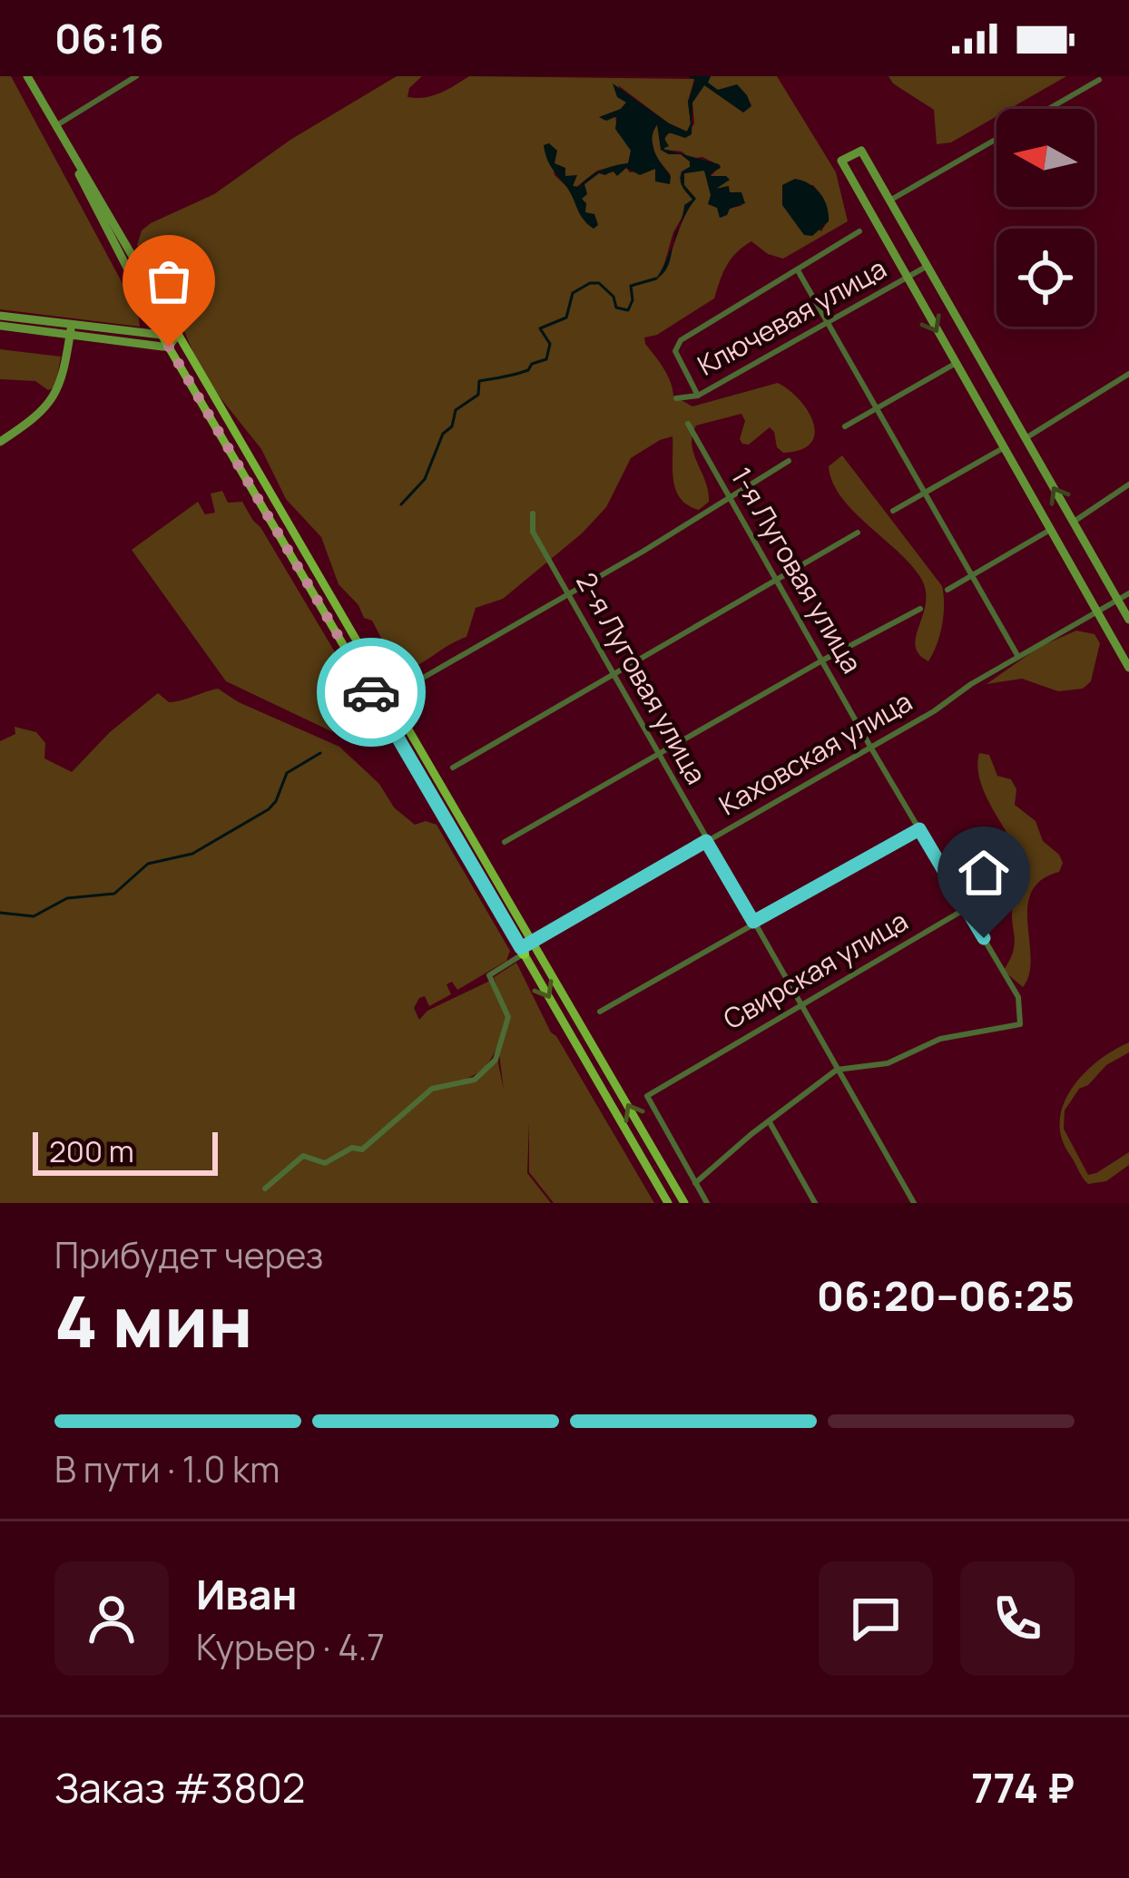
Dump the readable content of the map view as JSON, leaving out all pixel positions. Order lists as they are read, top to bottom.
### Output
{
  "streets": {
    "street": [
      "Ключевая улица",
      "1-я Луговая улица",
      "2-я Луговая улица",
      "Каховская улица",
      "Свирская улица"
    ]
  },
  "crossings": [
    ["1-я Луговая улица", "2-я Луговая улица"],
    ["1-я Луговая улица", "Каховская улица"],
    ["1-я Луговая улица", "Свирская улица"],
    ["2-я Луговая улица", "Каховская улица"],
    ["2-я Луговая улица", "Свирская улица"]
  ],
  "scale_bar": "200 m",
  "north": "left",
  "page": {
    "status": "06:16",
    "scale": "200 m",
    "heading": ["4 мин", "Прибудет через", "06:20–06:25"],
    "panel": [
      "Иван",
      "Курьер · 4.7",
      "Заказ #3802",
      "774 ₽"
    ],
    "bar": "В пути · 1.0 km"
  }
}
